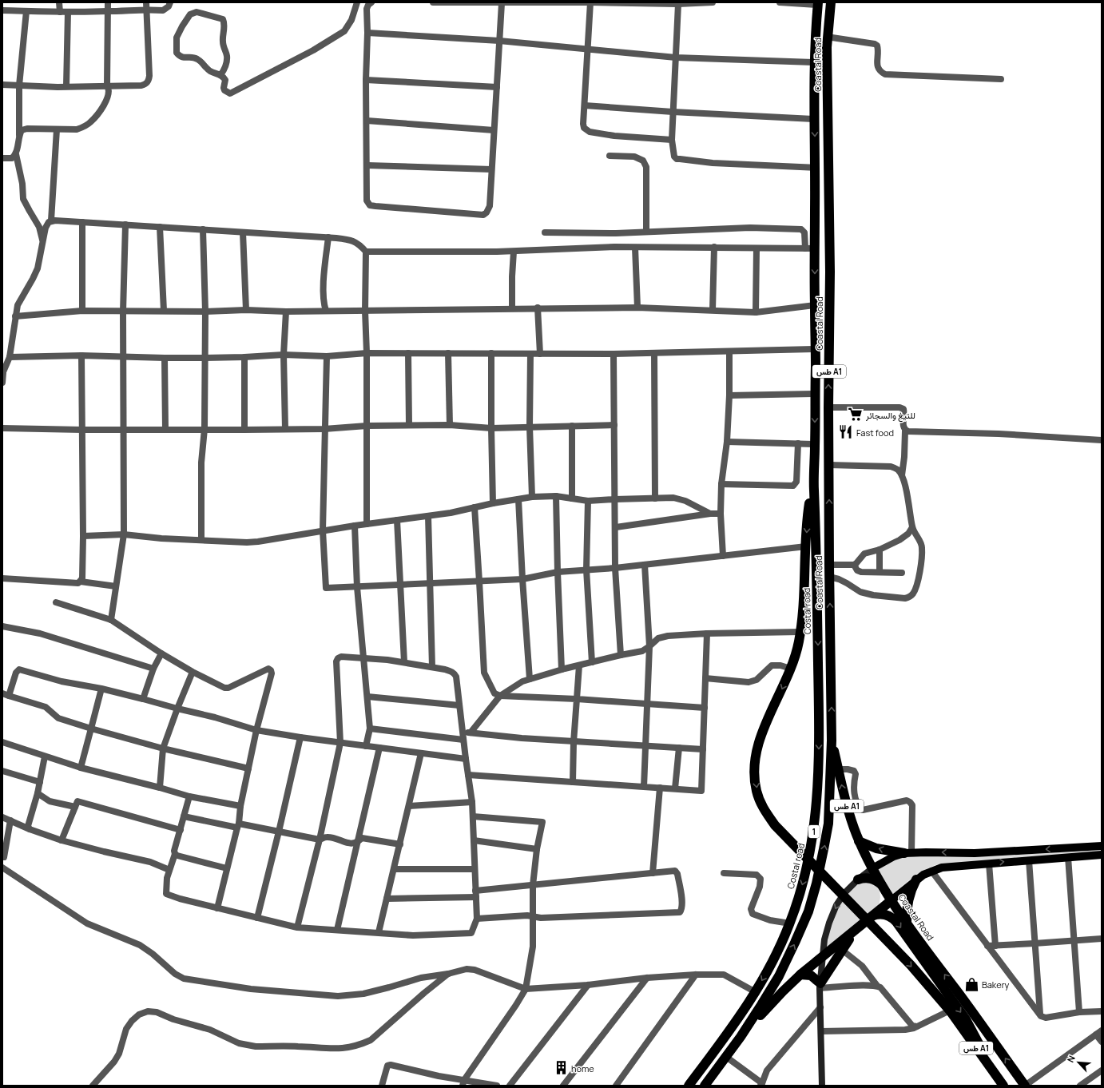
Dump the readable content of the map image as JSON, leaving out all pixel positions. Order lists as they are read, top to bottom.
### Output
{
  "streets": {
    "highway": [
      "Coastal Road",
      "طس A1",
      "Costal road",
      "1"
    ]
  },
  "crossings": [
    ["Coastal Road", "Costal road"]
  ],
  "places": {
    "supermarket": ["للتيغ والسجائر"],
    "restaurant": ["Fast food"],
    "shop": ["Bakery"],
    "building": ["home"]
  },
  "north": "top left"
}
